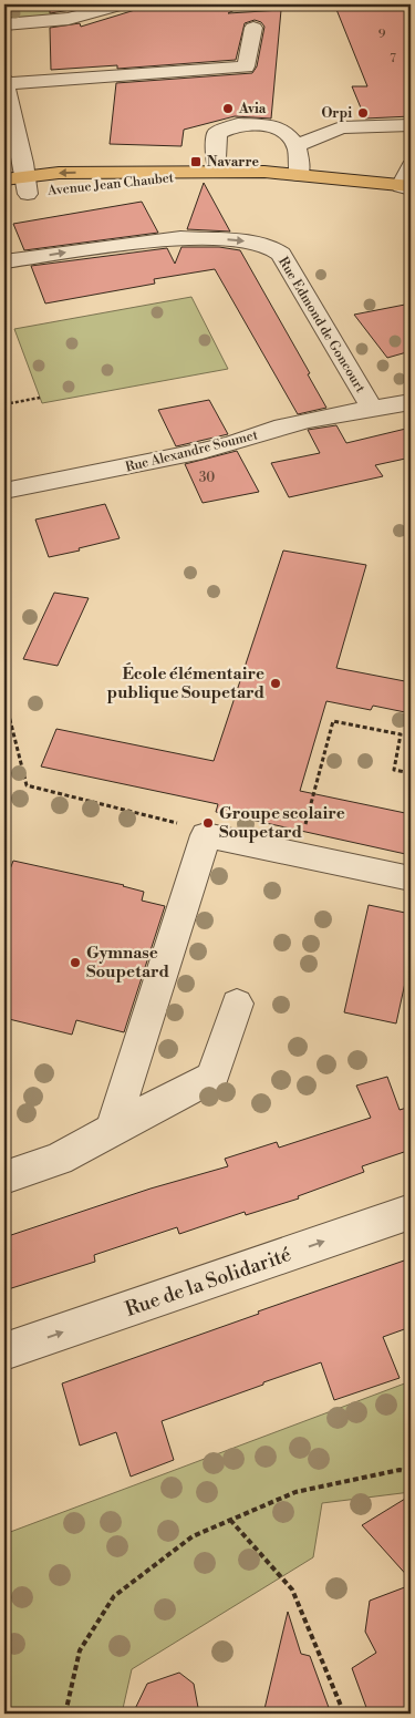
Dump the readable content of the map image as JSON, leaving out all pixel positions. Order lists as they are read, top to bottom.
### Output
{
  "streets": {
    "main road": ["Avenue Jean Chaubet"],
    "street": ["Rue Edmond de Goncourt", "Rue Alexandre Soumet", "Rue de la Solidarité"]
  },
  "crossings": [
    ["Rue Edmond de Goncourt", "Rue Alexandre Soumet"]
  ],
  "one_way": ["Rue Edmond de Goncourt", "Rue de la Solidarité"],
  "places": {
    "other": [
      "Avia",
      "Orpi",
      "École élémentaire publique Soupetard",
      "Groupe scolaire Soupetard",
      "Gymnase Soupetard"
    ],
    "transit": ["Navarre"]
  },
  "house_numbers": ["9", "7", "30"]
}
